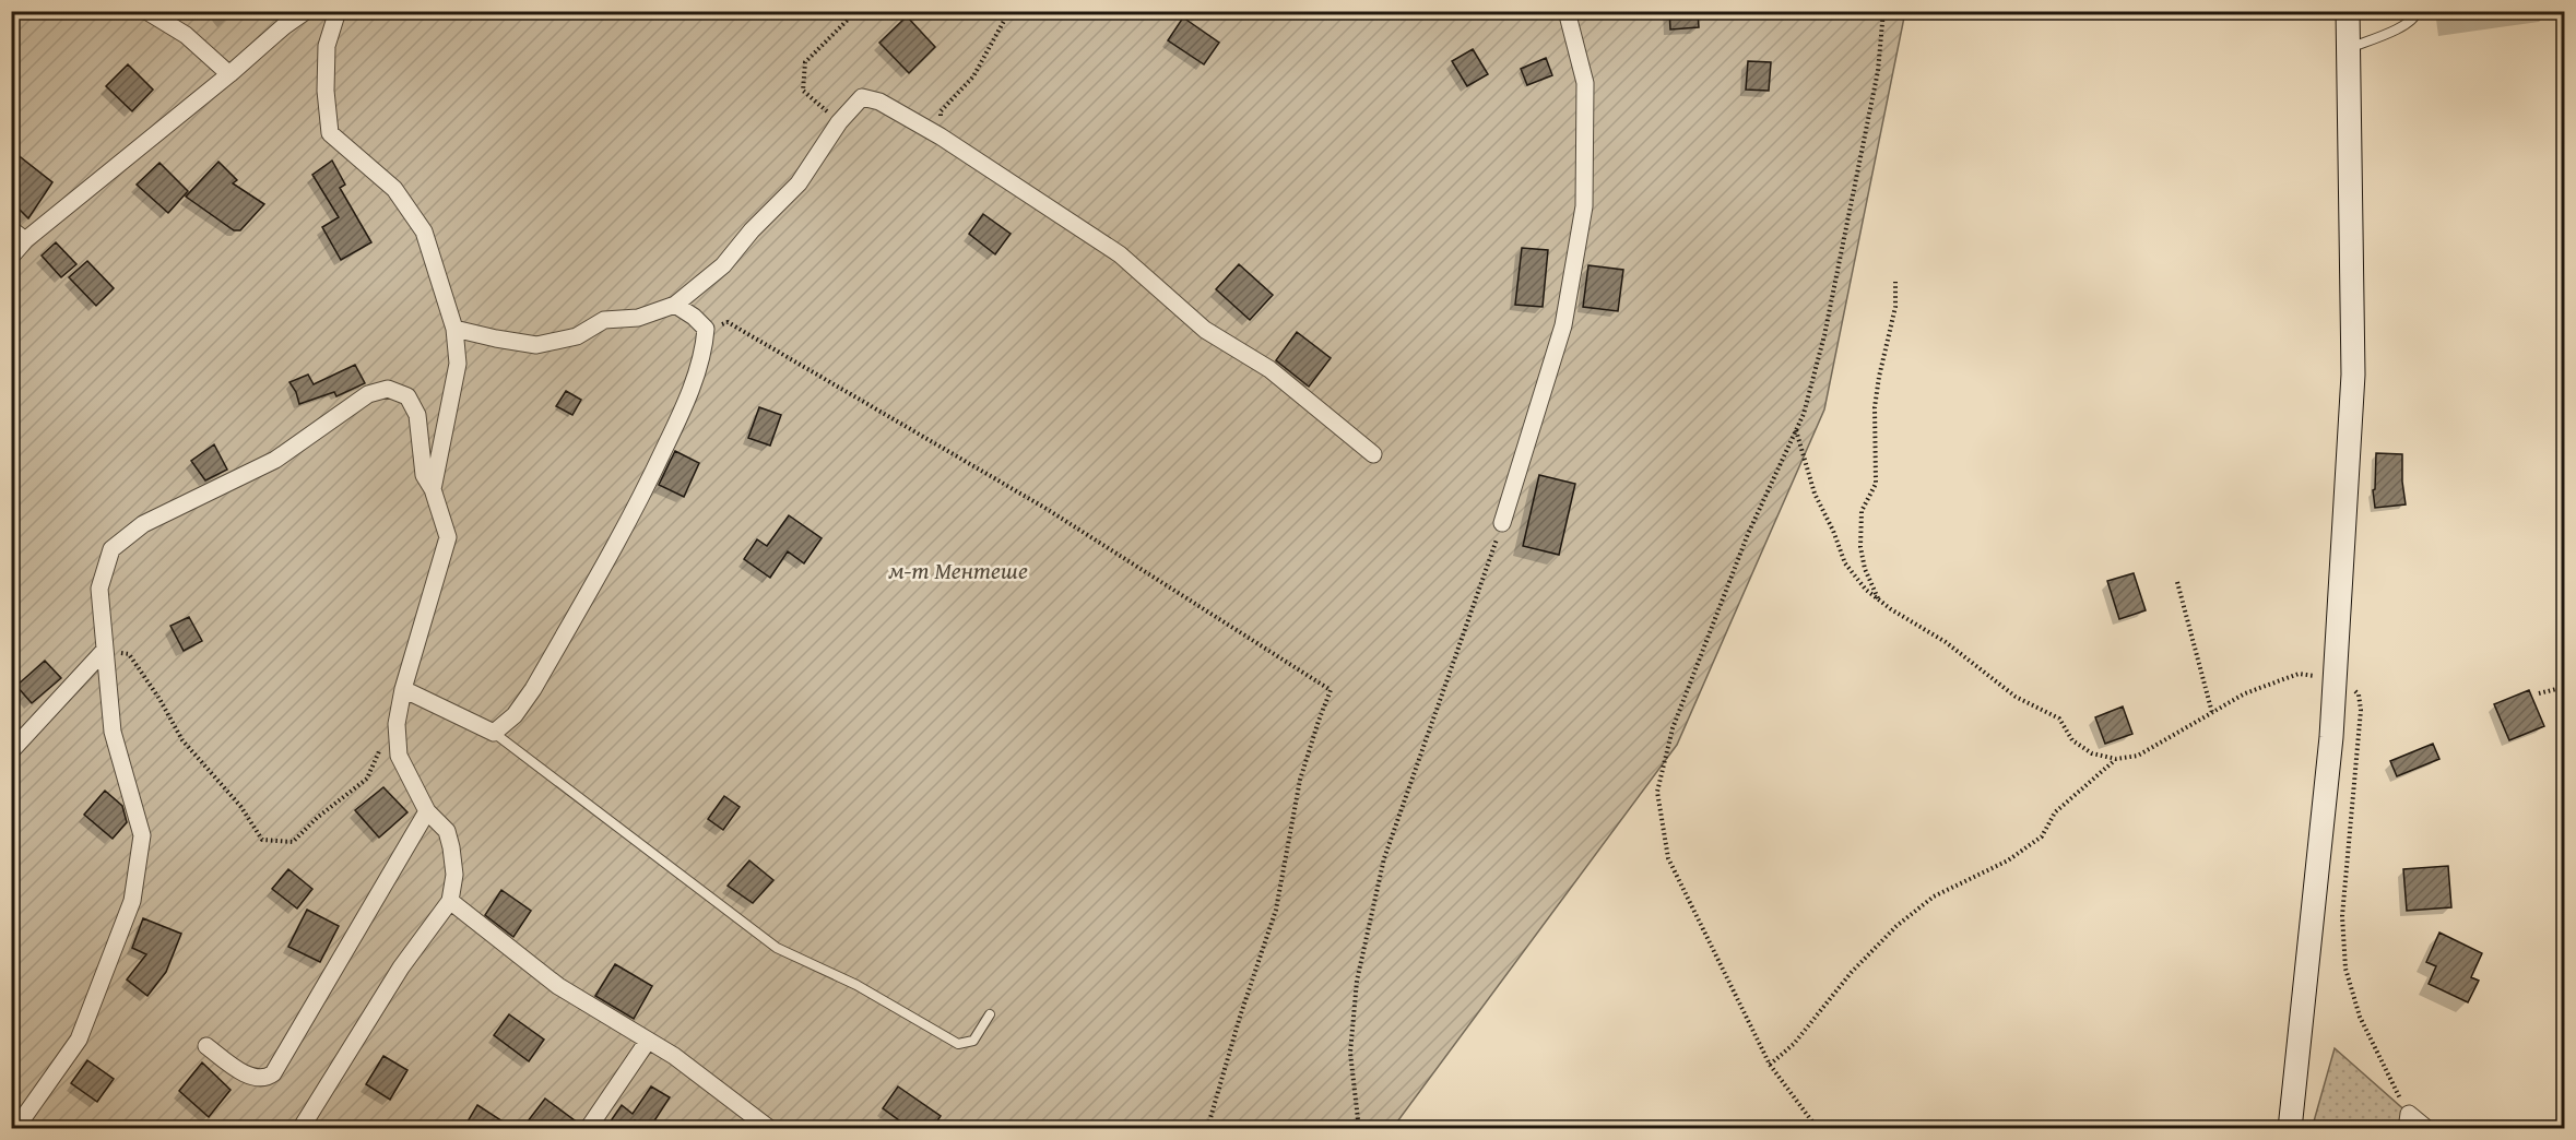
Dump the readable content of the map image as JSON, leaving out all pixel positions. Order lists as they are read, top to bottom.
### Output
{
  "parks": ["м-т Ментeше"]
}
